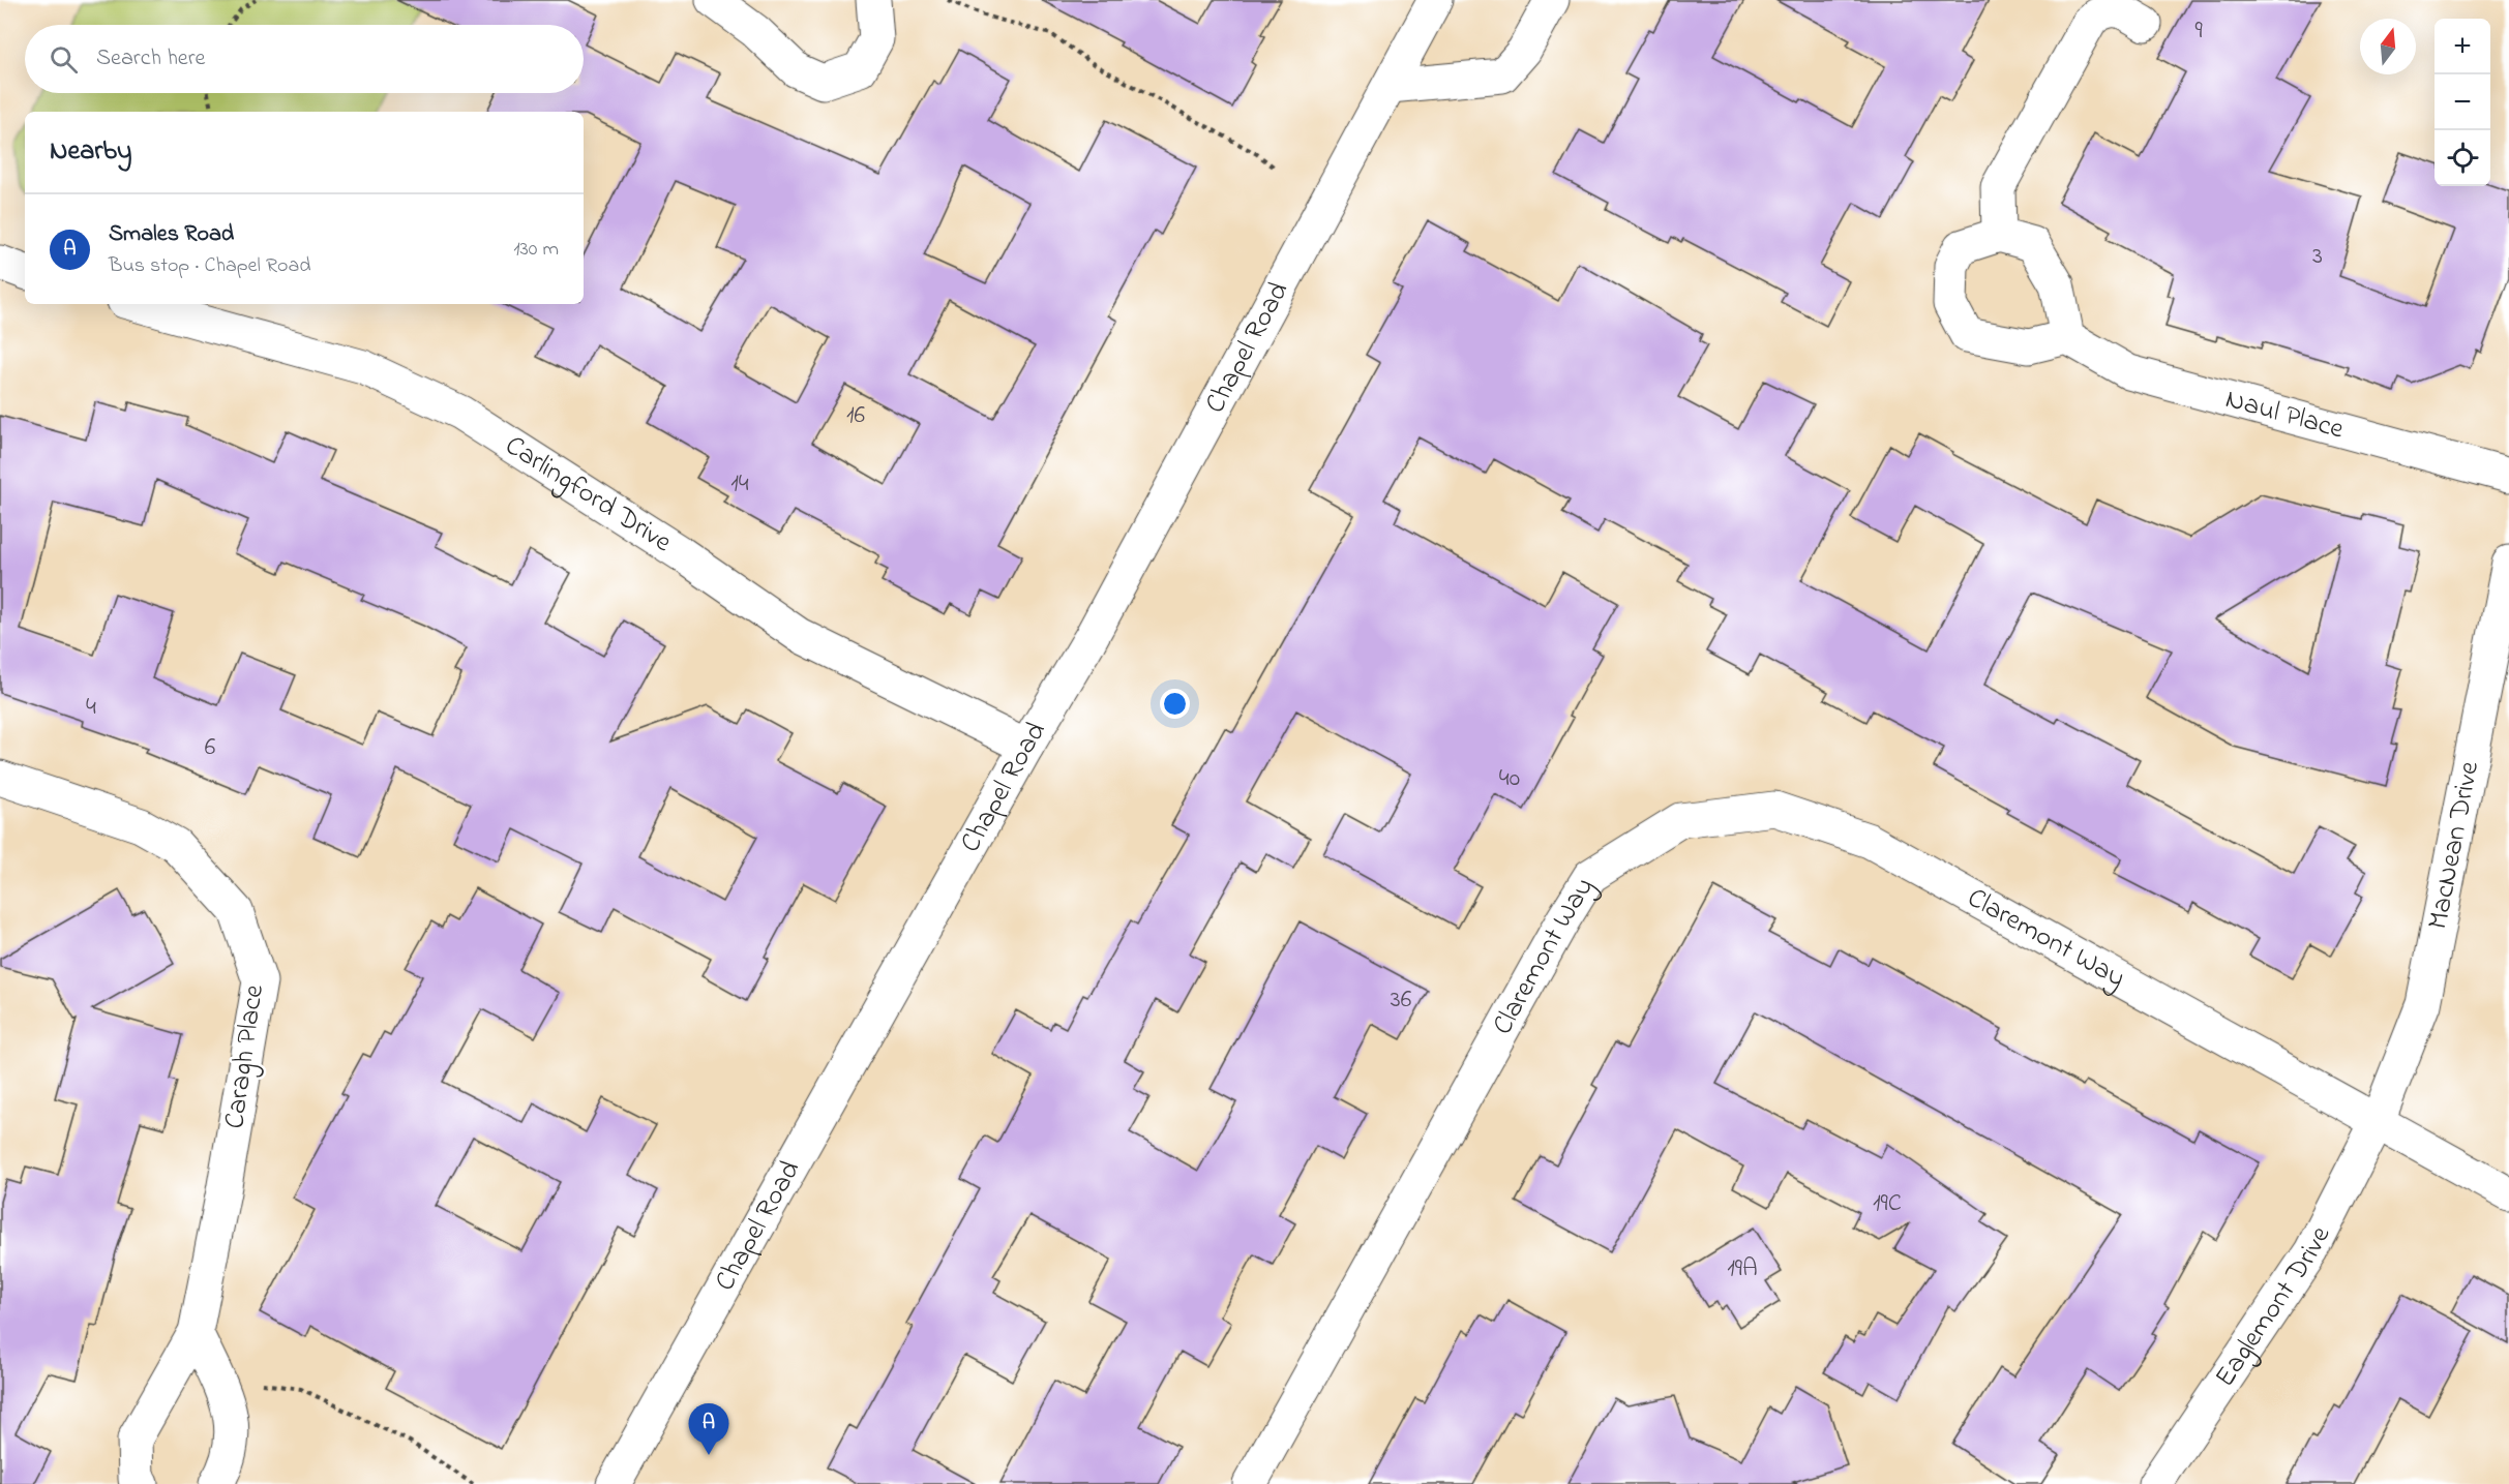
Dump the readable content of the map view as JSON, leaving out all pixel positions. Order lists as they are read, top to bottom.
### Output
{
  "streets": {
    "street": [
      "Chapel Road",
      "Naul Place",
      "Carlingford Drive",
      "MacNean Drive",
      "Claremont Way",
      "Caragh Place",
      "Eaglemont Drive"
    ]
  },
  "crossings": [
    ["Chapel Road", "Carlingford Drive"],
    ["MacNean Drive", "Claremont Way"],
    ["MacNean Drive", "Eaglemont Drive"],
    ["Claremont Way", "Eaglemont Drive"]
  ],
  "house_numbers": [
    "9",
    "3",
    "16",
    "14",
    "4",
    "6",
    "40",
    "36",
    "19C",
    "19A"
  ],
  "north": "top",
  "page": {
    "map_buttons": ["+", "−"],
    "search": "Search here",
    "heading": "Nearby",
    "list": [
      {
        "mark": "A",
        "name": "Smales Road",
        "note": "Bus stop · Chapel Road",
        "value": "130 m"
      }
    ],
    "pins": "A"
  }
}
